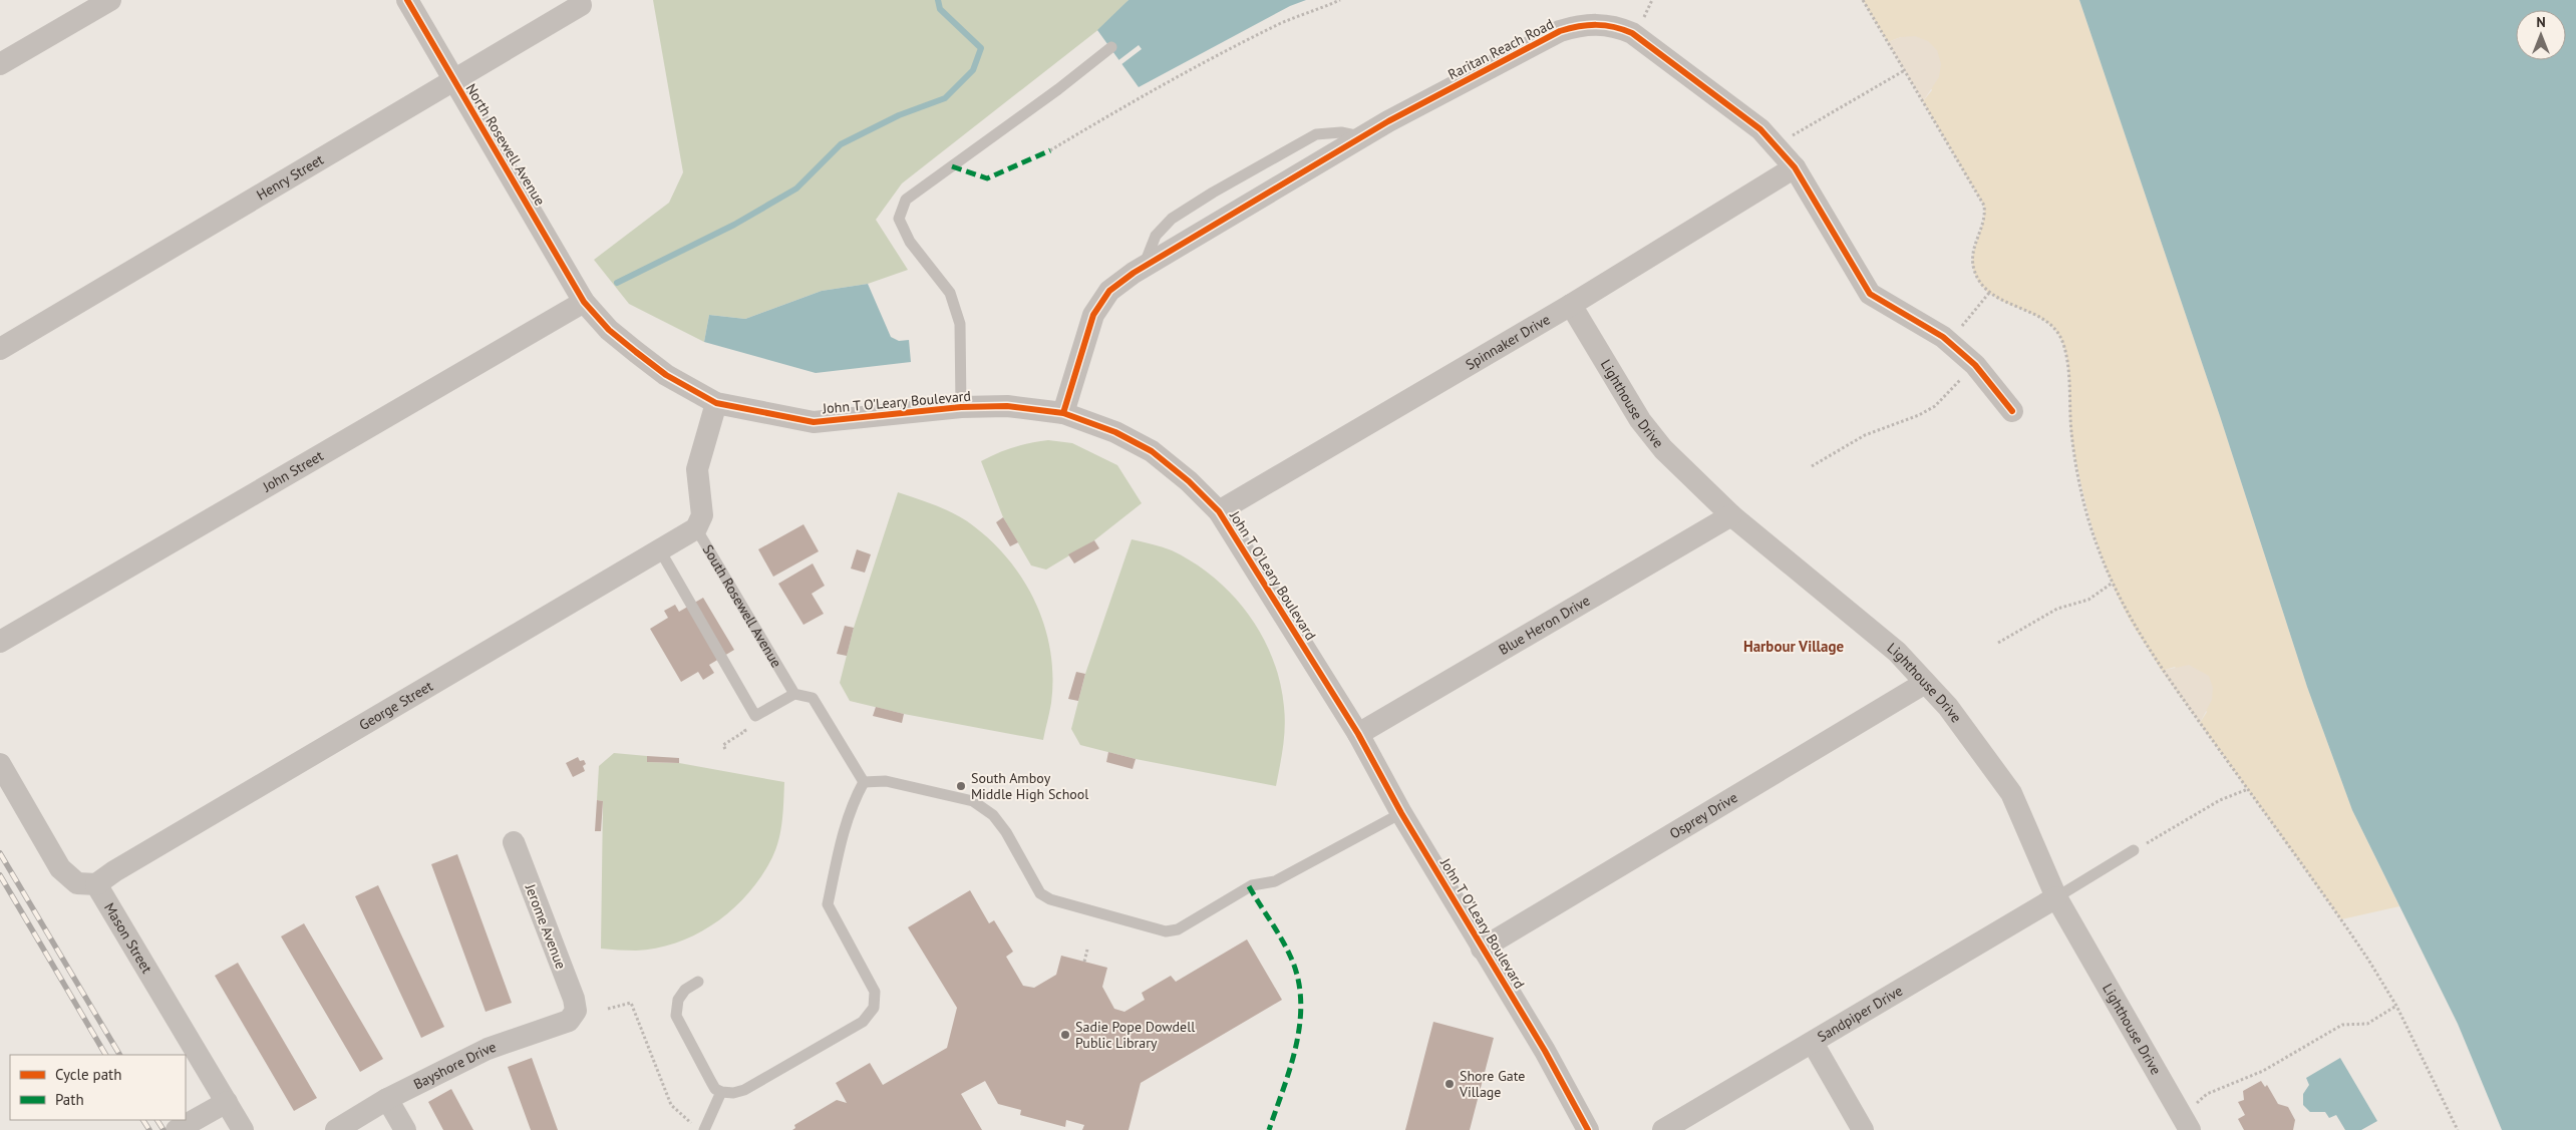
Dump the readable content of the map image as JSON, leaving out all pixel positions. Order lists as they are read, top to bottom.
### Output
{
  "streets": {
    "street": [
      "Raritan Reach Road",
      "North Rosewell Avenue",
      "Henry Street",
      "Spinnaker Drive",
      "John T O'Leary Boulevard",
      "Lighthouse Drive",
      "John Street",
      "South Rosewell Avenue",
      "Blue Heron Drive",
      "George Street",
      "Osprey Drive",
      "Jerome Avenue",
      "Mason Street",
      "Sandpiper Drive",
      "Bayshore Drive"
    ]
  },
  "crossings": [
    ["Raritan Reach Road", "Spinnaker Drive"],
    ["Raritan Reach Road", "John T O'Leary Boulevard"],
    ["North Rosewell Avenue", "Henry Street"],
    ["North Rosewell Avenue", "John T O'Leary Boulevard"],
    ["North Rosewell Avenue", "John Street"],
    ["Spinnaker Drive", "John T O'Leary Boulevard"],
    ["Spinnaker Drive", "Lighthouse Drive"],
    ["John T O'Leary Boulevard", "John Street"],
    ["John T O'Leary Boulevard", "South Rosewell Avenue"],
    ["John T O'Leary Boulevard", "Blue Heron Drive"],
    ["John T O'Leary Boulevard", "Osprey Drive"],
    ["Lighthouse Drive", "Blue Heron Drive"],
    ["Lighthouse Drive", "Osprey Drive"],
    ["Lighthouse Drive", "Sandpiper Drive"],
    ["South Rosewell Avenue", "George Street"],
    ["George Street", "Mason Street"],
    ["Jerome Avenue", "Bayshore Drive"]
  ],
  "districts": ["Harbour Village"],
  "places": ["South Amboy Middle High School", "Sadie Pope Dowdell Public Library", "Shore Gate Village"],
  "legend": ["Cycle path", "Path"],
  "north": "top"
}
